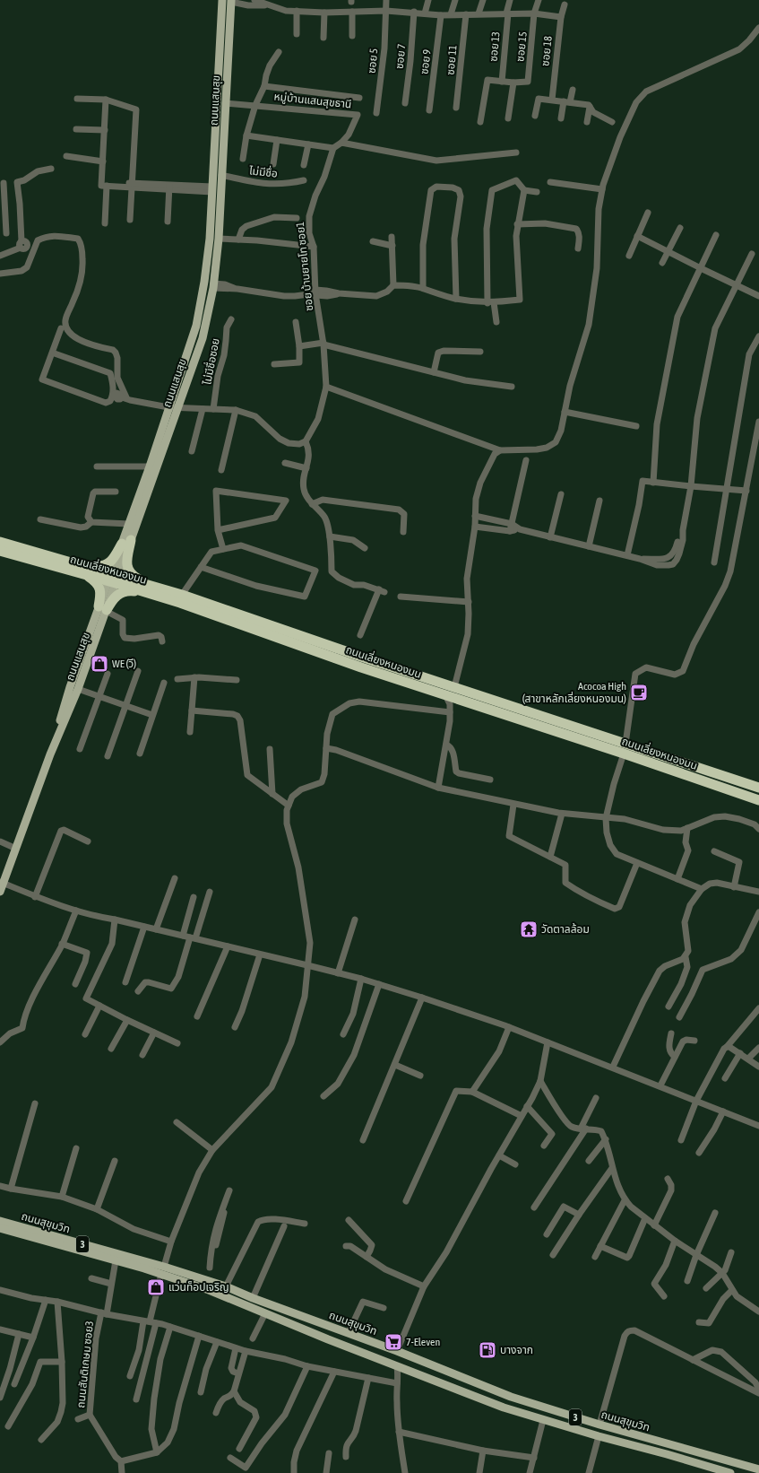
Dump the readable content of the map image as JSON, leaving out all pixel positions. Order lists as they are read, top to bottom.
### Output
{
  "streets": {
    "highway": ["ถนนเลี่ยงหนองมน"],
    "main road": ["ถนนแสนสุข", "ถนนสุขุมวิท", "3"],
    "street": [
      "ซอย 13",
      "ซอย 15",
      "ซอย 18",
      "ซอย 7",
      "ซอย 11",
      "ซอย 5",
      "ซอย 9",
      "หมู่บ้านแสนสุขธานี",
      "ไม่มีชื่อ",
      "ซอย บ้านยายโท ซอย1",
      "ไม่มีชื่อซอย",
      "ถนนสันติเกษม ซอย3"
    ]
  },
  "crossings": [
    ["ถนนแสนสุข", "หมู่บ้านแสนสุขธานี"],
    ["ถนนแสนสุข", "ไม่มีชื่อ"],
    ["ถนนแสนสุข", "ถนนเลี่ยงหนองมน"],
    ["ถนนสุขุมวิท", "ถนนสันติเกษม ซอย3"]
  ],
  "places": {
    "shop": ["WE (วี)", "แว่นท็อปเจริญ"],
    "cafe": ["Acocoa High (สาขาหลักเลี่ยงหนองมน)"],
    "temple": ["วัดตาลล้อม"],
    "supermarket": ["7-Eleven"],
    "fuel station": ["บางจาก"]
  }
}
